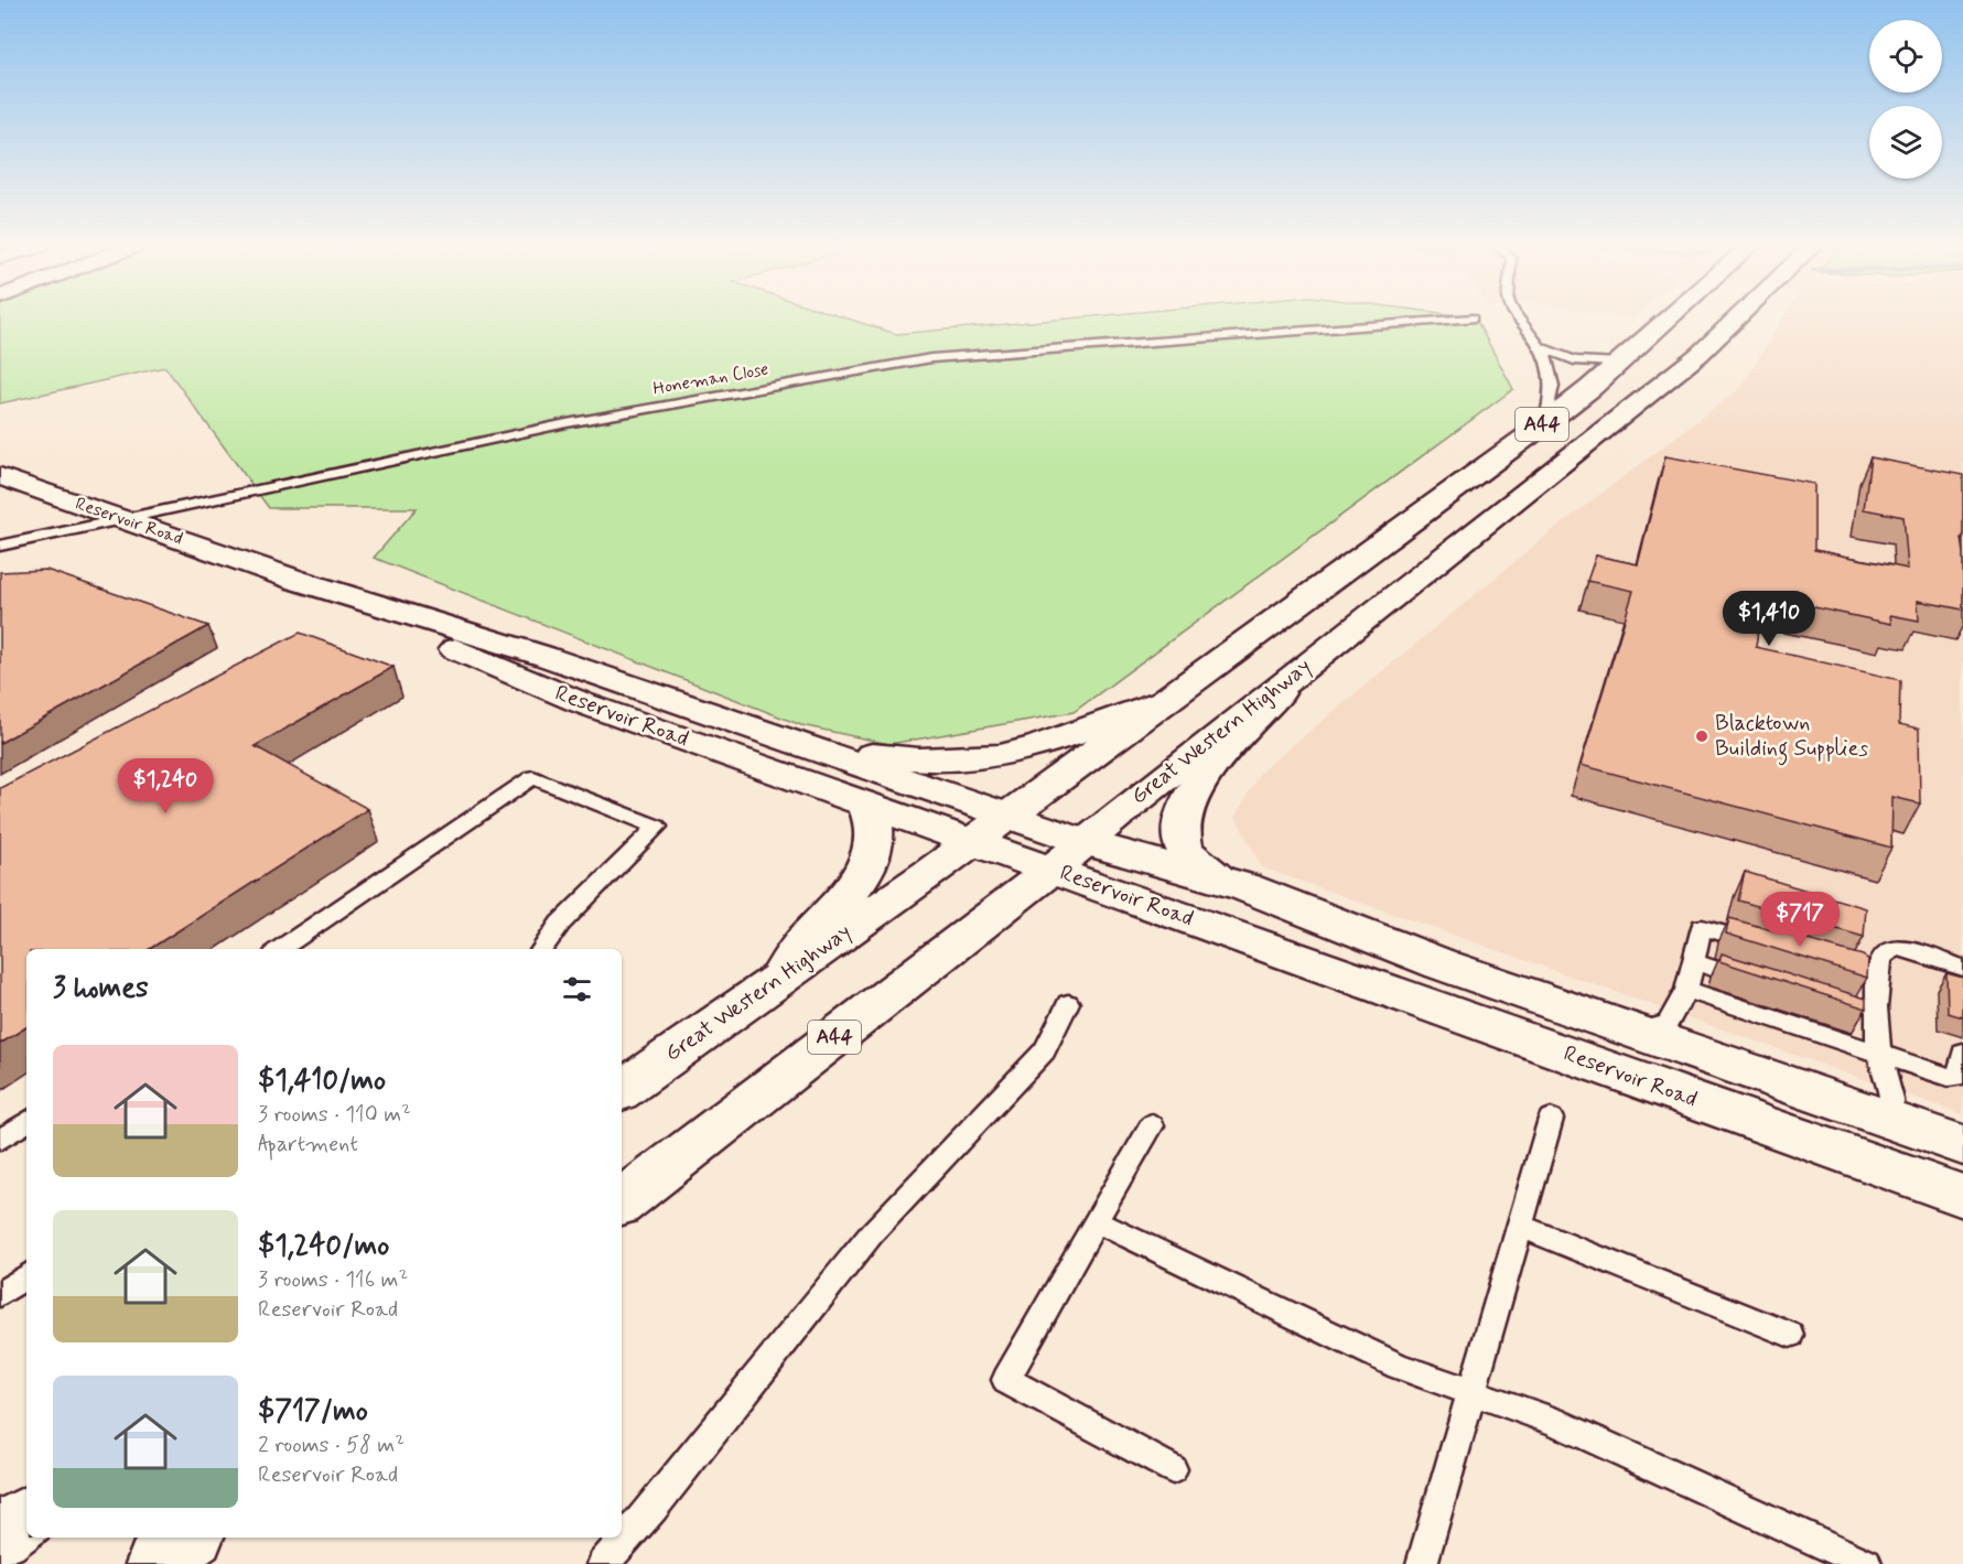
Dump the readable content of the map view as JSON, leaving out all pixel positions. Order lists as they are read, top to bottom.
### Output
{
  "streets": {
    "main road": ["A44", "Reservoir Road", "Great Western Highway"],
    "lane": ["Honeman Close"]
  },
  "crossings": [
    ["Honeman Close", "Reservoir Road"],
    ["Reservoir Road", "Great Western Highway"]
  ],
  "places": ["Blacktown Building Supplies"],
  "page": {
    "price": ["$1,410", "$1,240", "$717"],
    "heading": "3 homes",
    "list": [
      {
        "name": "$1,410/mo",
        "note": "3 rooms · 110 m² · Apartment"
      },
      {
        "name": "$1,240/mo",
        "note": "3 rooms · 116 m² · Reservoir Road"
      },
      {
        "name": "$717/mo",
        "note": "2 rooms · 58 m² · Reservoir Road"
      }
    ]
  }
}
